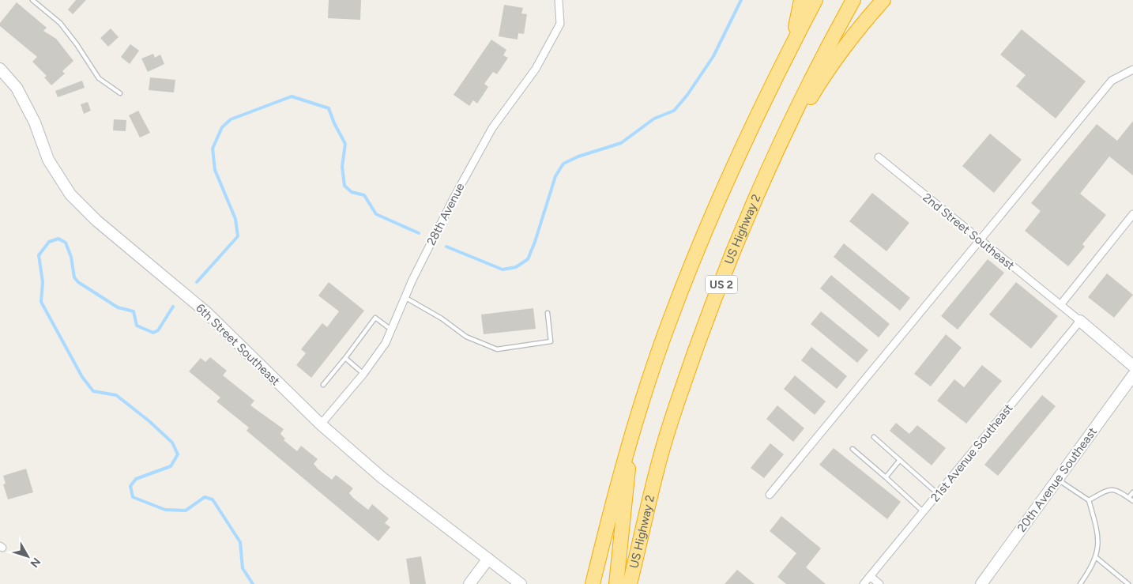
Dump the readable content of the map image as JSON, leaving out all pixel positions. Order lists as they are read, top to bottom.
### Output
{
  "streets": {
    "highway": ["US Highway 2", "US 2"],
    "street": [
      "28th Avenue",
      "2nd Street Southeast",
      "6th Street Southeast",
      "21st Avenue Southeast",
      "20th Avenue Southeast"
    ]
  },
  "crossings": [
    ["28th Avenue", "6th Street Southeast"],
    ["2nd Street Southeast", "21st Avenue Southeast"]
  ],
  "north": "bottom right"
}
